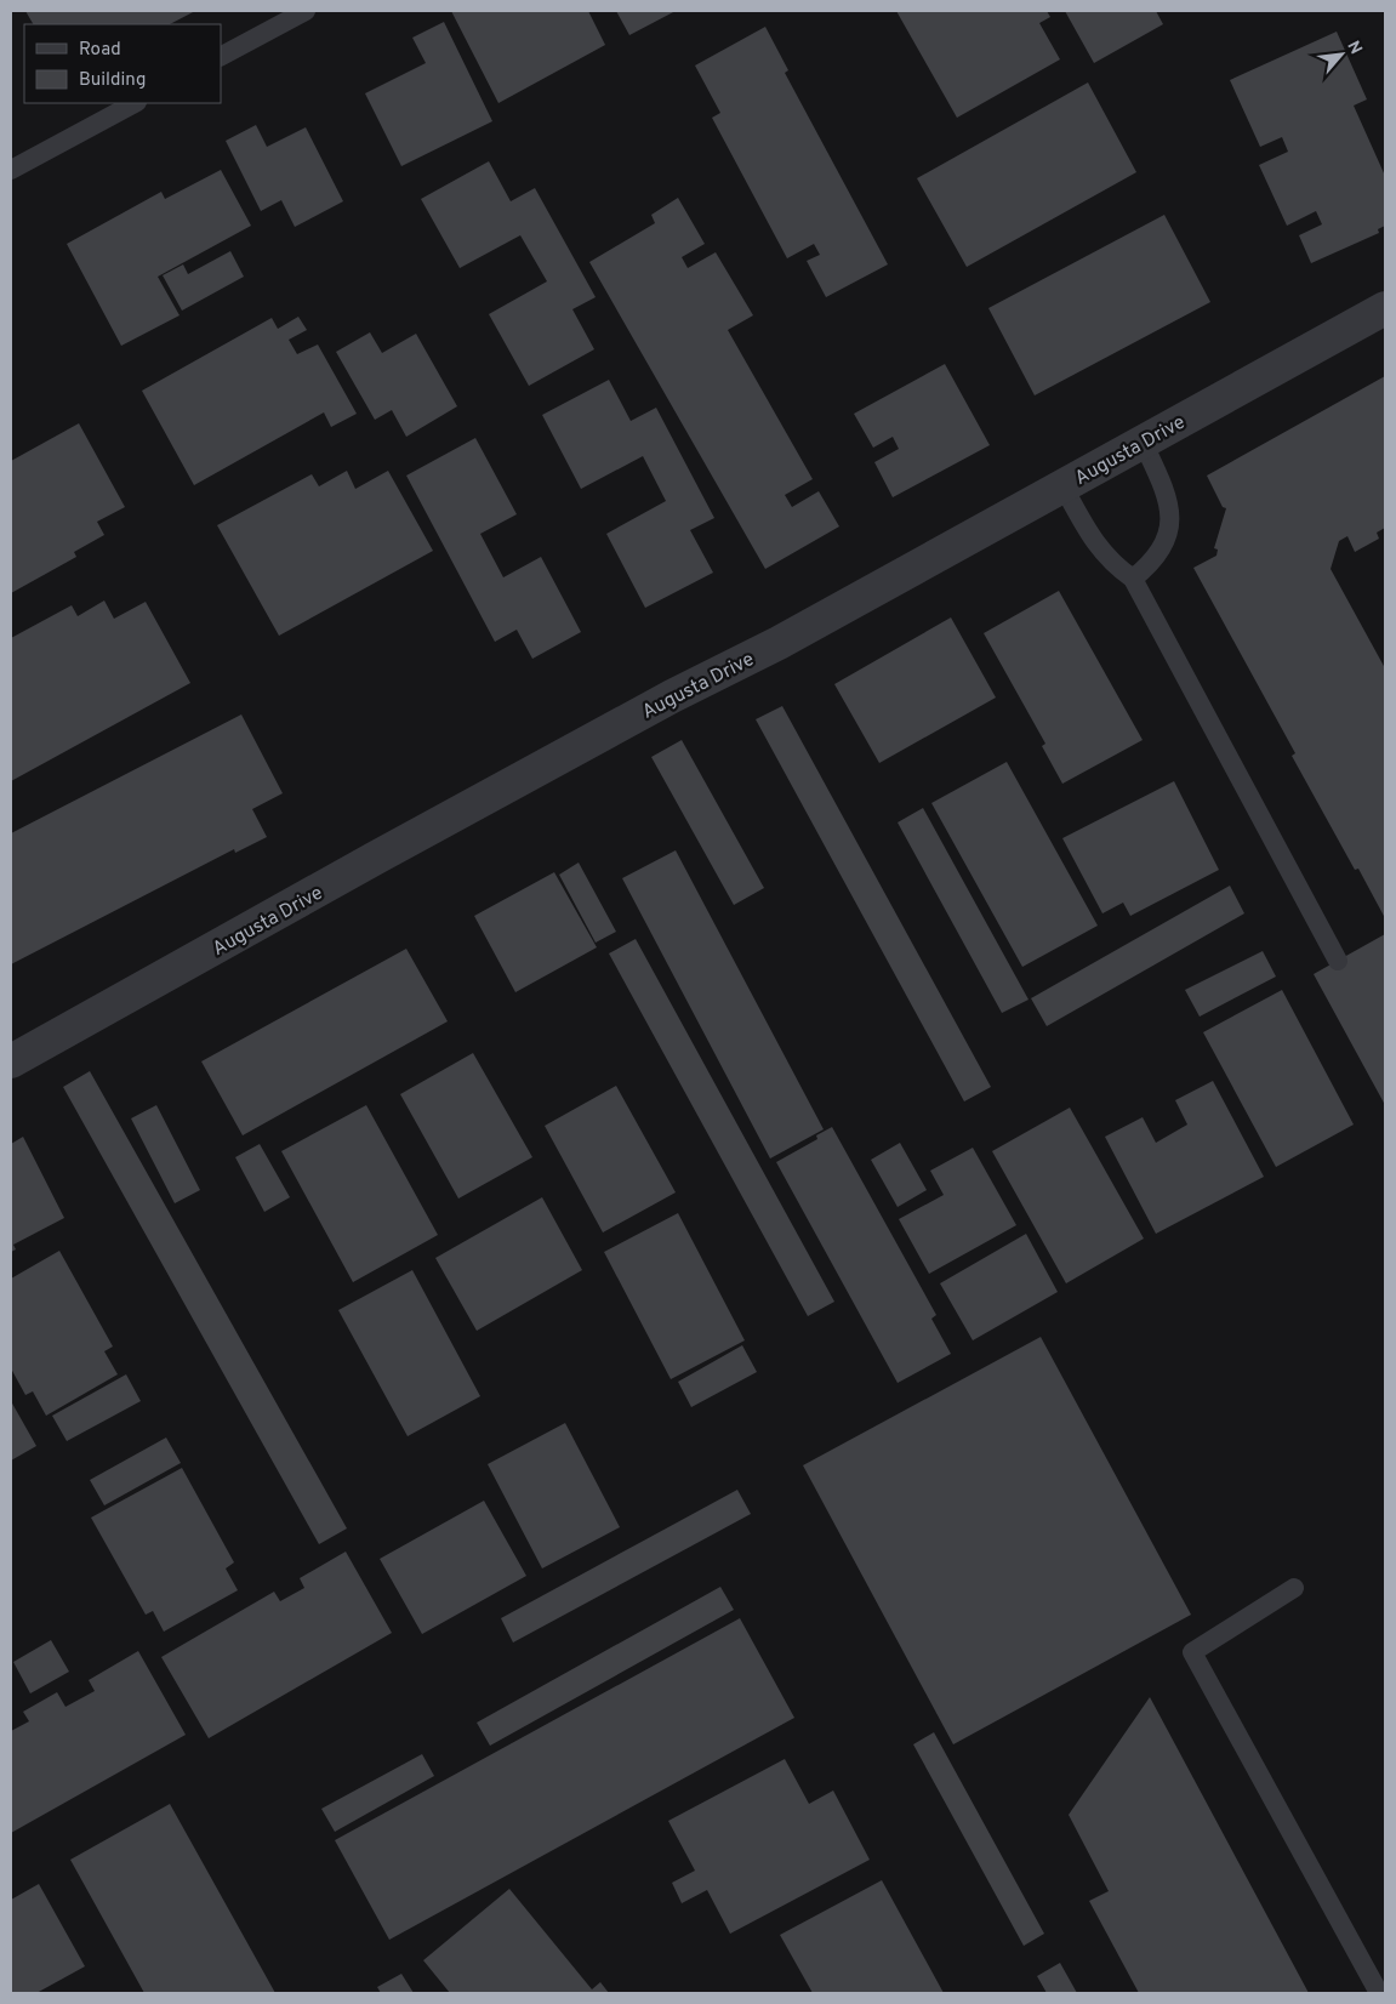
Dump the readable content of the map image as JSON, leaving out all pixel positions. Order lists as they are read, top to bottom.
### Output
{
  "streets": {
    "street": ["Augusta Drive"]
  },
  "legend": ["Road", "Building"],
  "north": "top right"
}
